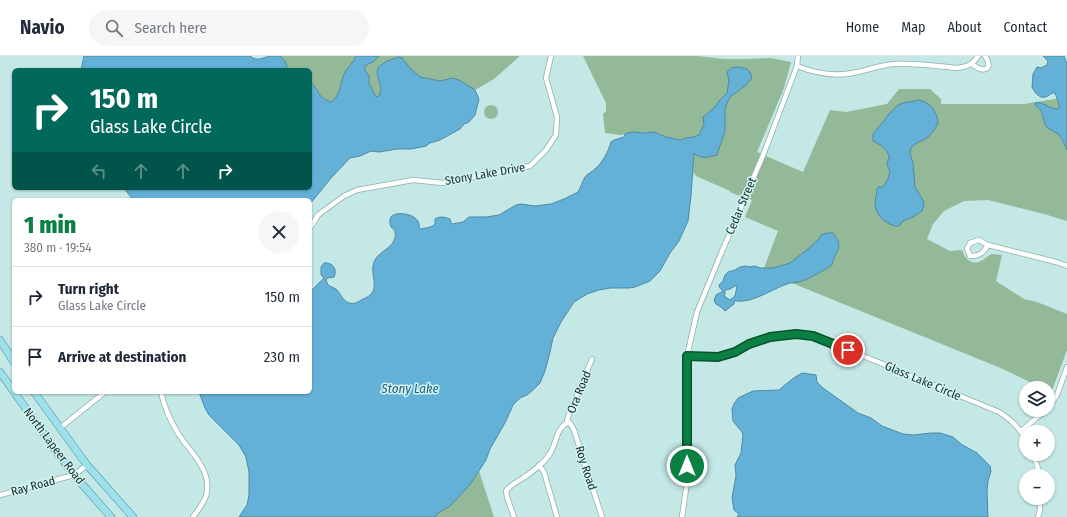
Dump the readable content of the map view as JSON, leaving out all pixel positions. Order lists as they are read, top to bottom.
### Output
{
  "streets": {
    "main road": ["North Lapeer Road"],
    "street": [
      "Stony Lake Drive",
      "Cedar Street",
      "Glass Lake Circle",
      "Ora Road",
      "Roy Road",
      "Ray Road"
    ]
  },
  "crossings": [
    ["Cedar Street", "Glass Lake Circle"],
    ["Ora Road", "Roy Road"],
    ["North Lapeer Road", "Ray Road"]
  ],
  "water": ["Stony Lake"],
  "page": {
    "header": "Navio",
    "search": "Search here",
    "nav": [
      "Home",
      "Map",
      "About",
      "Contact"
    ],
    "turn": ["150 m", "Glass Lake Circle"],
    "heading": ["1 min", "380 m · 19:54"],
    "list": [
      {
        "name": "Turn right",
        "note": "Glass Lake Circle",
        "value": "150 m"
      },
      {
        "name": "Arrive at destination",
        "value": "230 m"
      }
    ],
    "map_buttons": ["+", "−"]
  }
}
